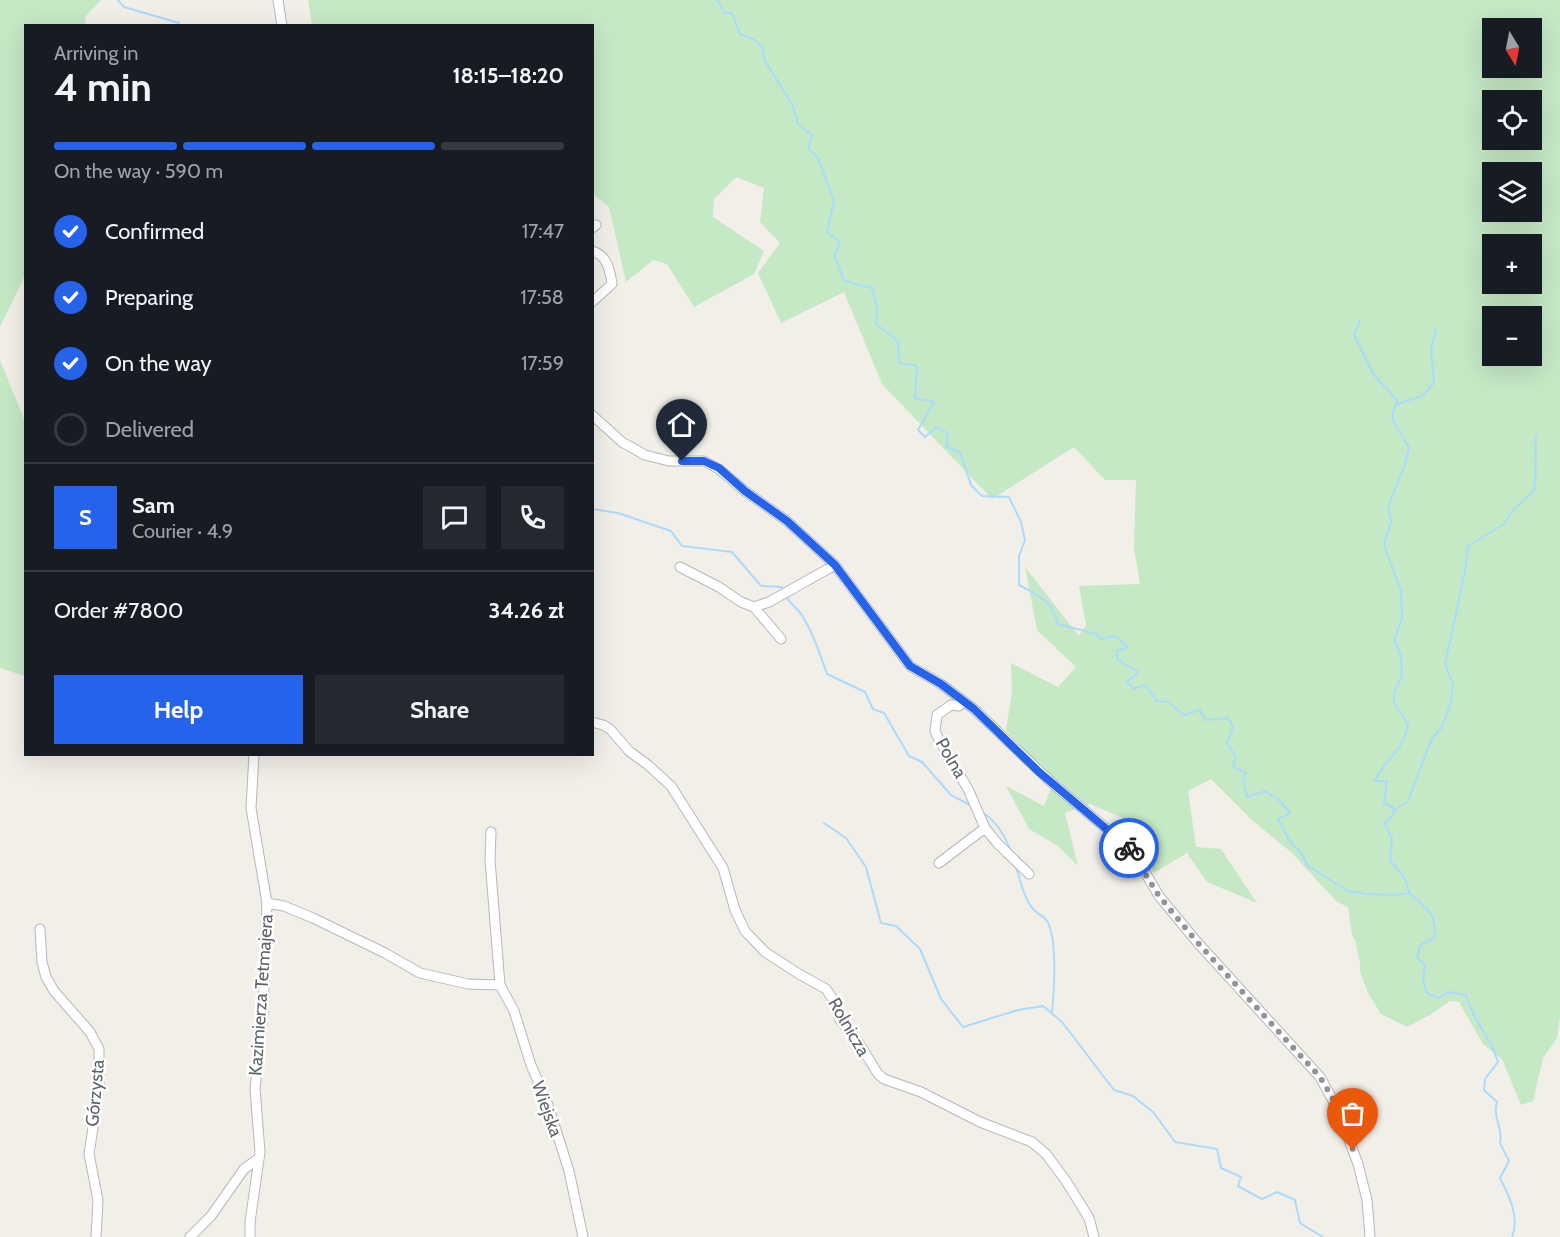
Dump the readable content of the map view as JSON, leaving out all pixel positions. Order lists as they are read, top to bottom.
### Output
{
  "streets": {
    "street": [
      "Polna",
      "Kazimierza Tetmajera",
      "Rolnicza",
      "Górzysta",
      "Wiejska"
    ]
  },
  "north": "bottom",
  "page": {
    "map_buttons": ["+", "−"],
    "heading": ["4 min", "Arriving in", "18:15–18:20"],
    "panel": [
      "Sam",
      "Courier · 4.9",
      "Order #7800",
      "34.26 zł"
    ],
    "bar": "On the way · 590 m",
    "list": [
      ["Confirmed", "17:47"],
      ["Preparing", "17:58"],
      ["On the way", "17:59"],
      "Delivered"
    ],
    "round": "S",
    "buttons": ["Help", "Share"]
  }
}
